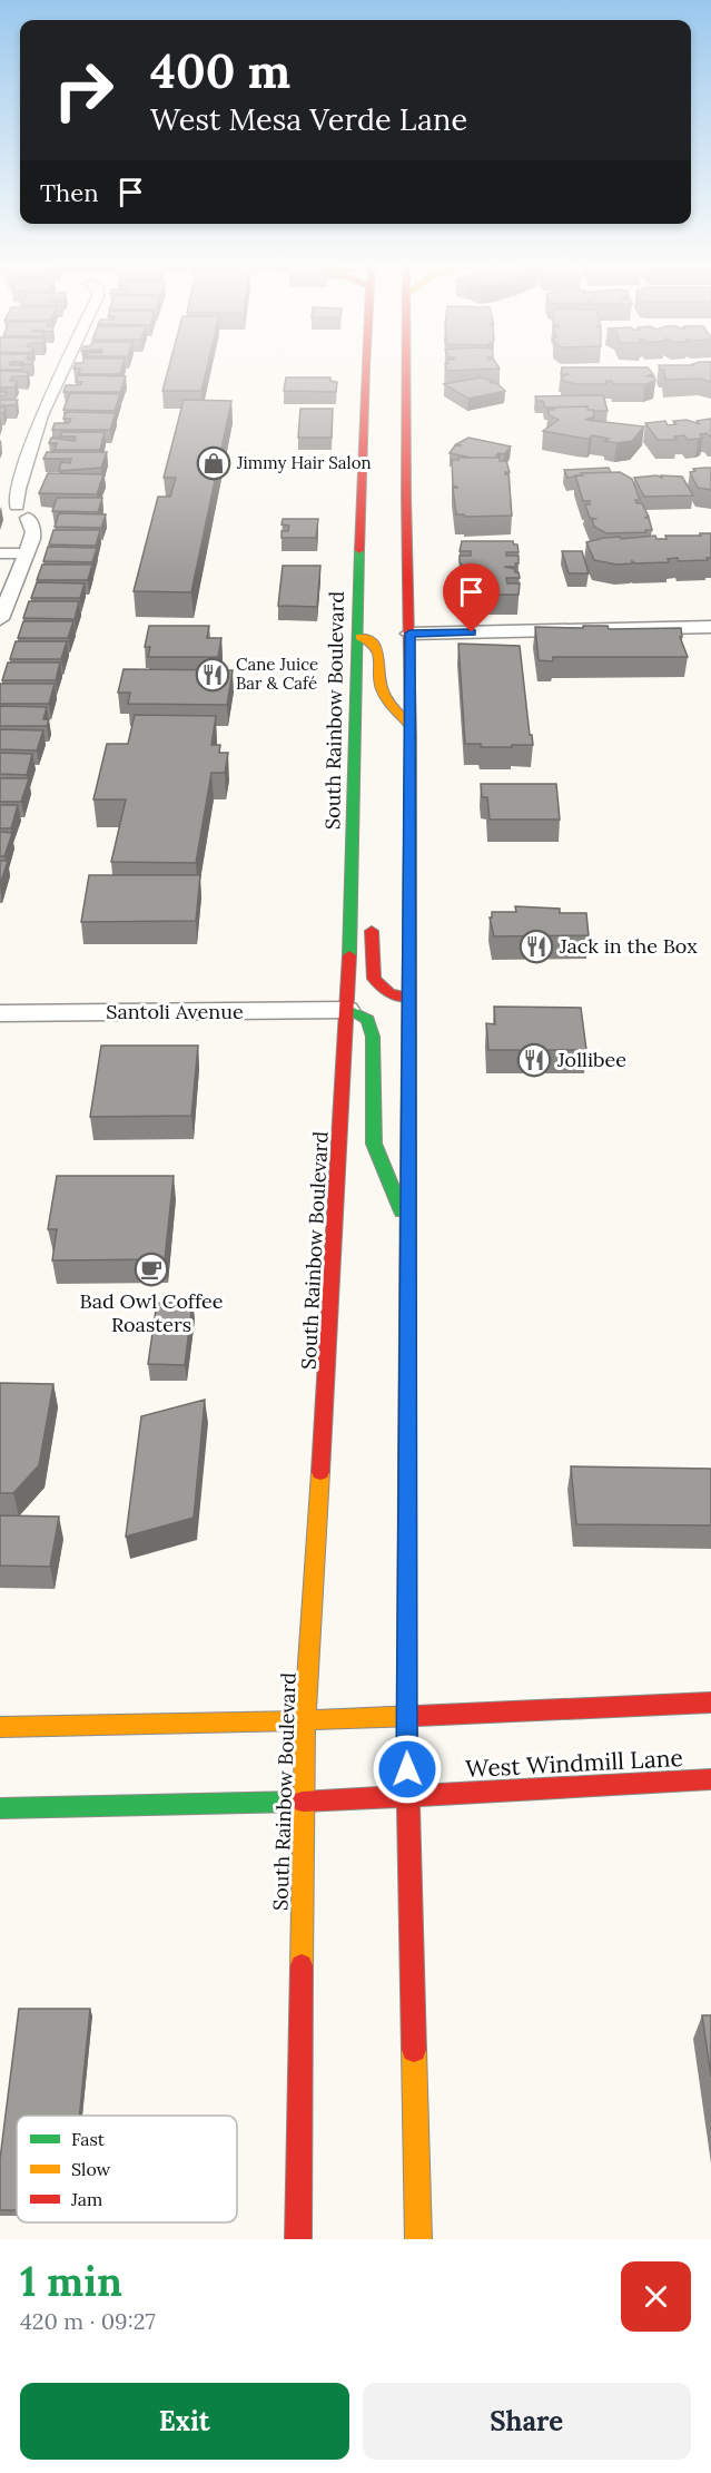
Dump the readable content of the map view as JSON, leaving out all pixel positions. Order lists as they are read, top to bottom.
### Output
{
  "streets": {
    "main road": ["South Rainbow Boulevard", "West Windmill Lane"],
    "street": ["Santoli Avenue"]
  },
  "crossings": [
    ["South Rainbow Boulevard", "Santoli Avenue"],
    ["South Rainbow Boulevard", "West Windmill Lane"]
  ],
  "places": {
    "shop": ["Jimmy Hair Salon"],
    "restaurant": ["Cane Juice Bar & Café", "Jack in the Box", "Jollibee"],
    "cafe": ["Bad Owl Coffee Roasters"]
  },
  "legend": ["Fast", "Slow", "Jam"],
  "page": {
    "turn": ["400 m", "West Mesa Verde Lane"],
    "then": "Then",
    "heading": ["1 min", "420 m · 09:27"],
    "buttons": ["Exit", "Share"]
  }
}
